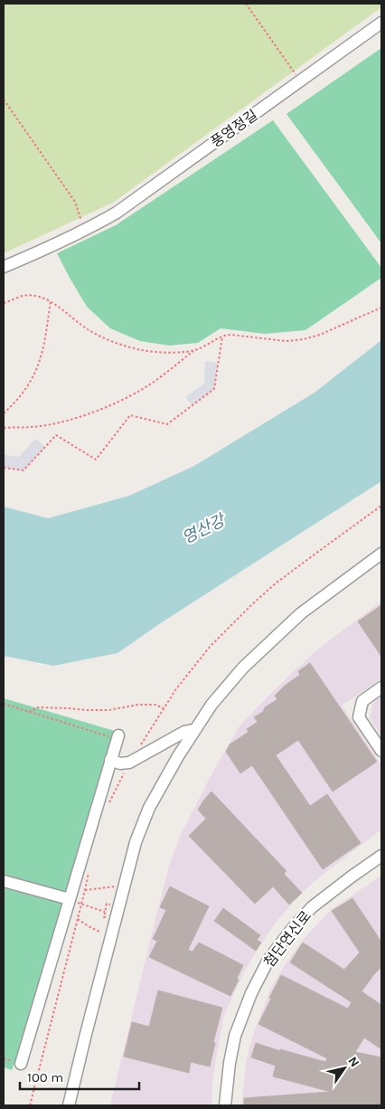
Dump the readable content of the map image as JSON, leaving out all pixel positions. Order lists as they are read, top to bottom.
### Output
{
  "streets": {
    "street": ["풍영정길", "첨단연신로"]
  },
  "water": ["영산강"],
  "scale_bar": "100 m",
  "north": "top right"
}
